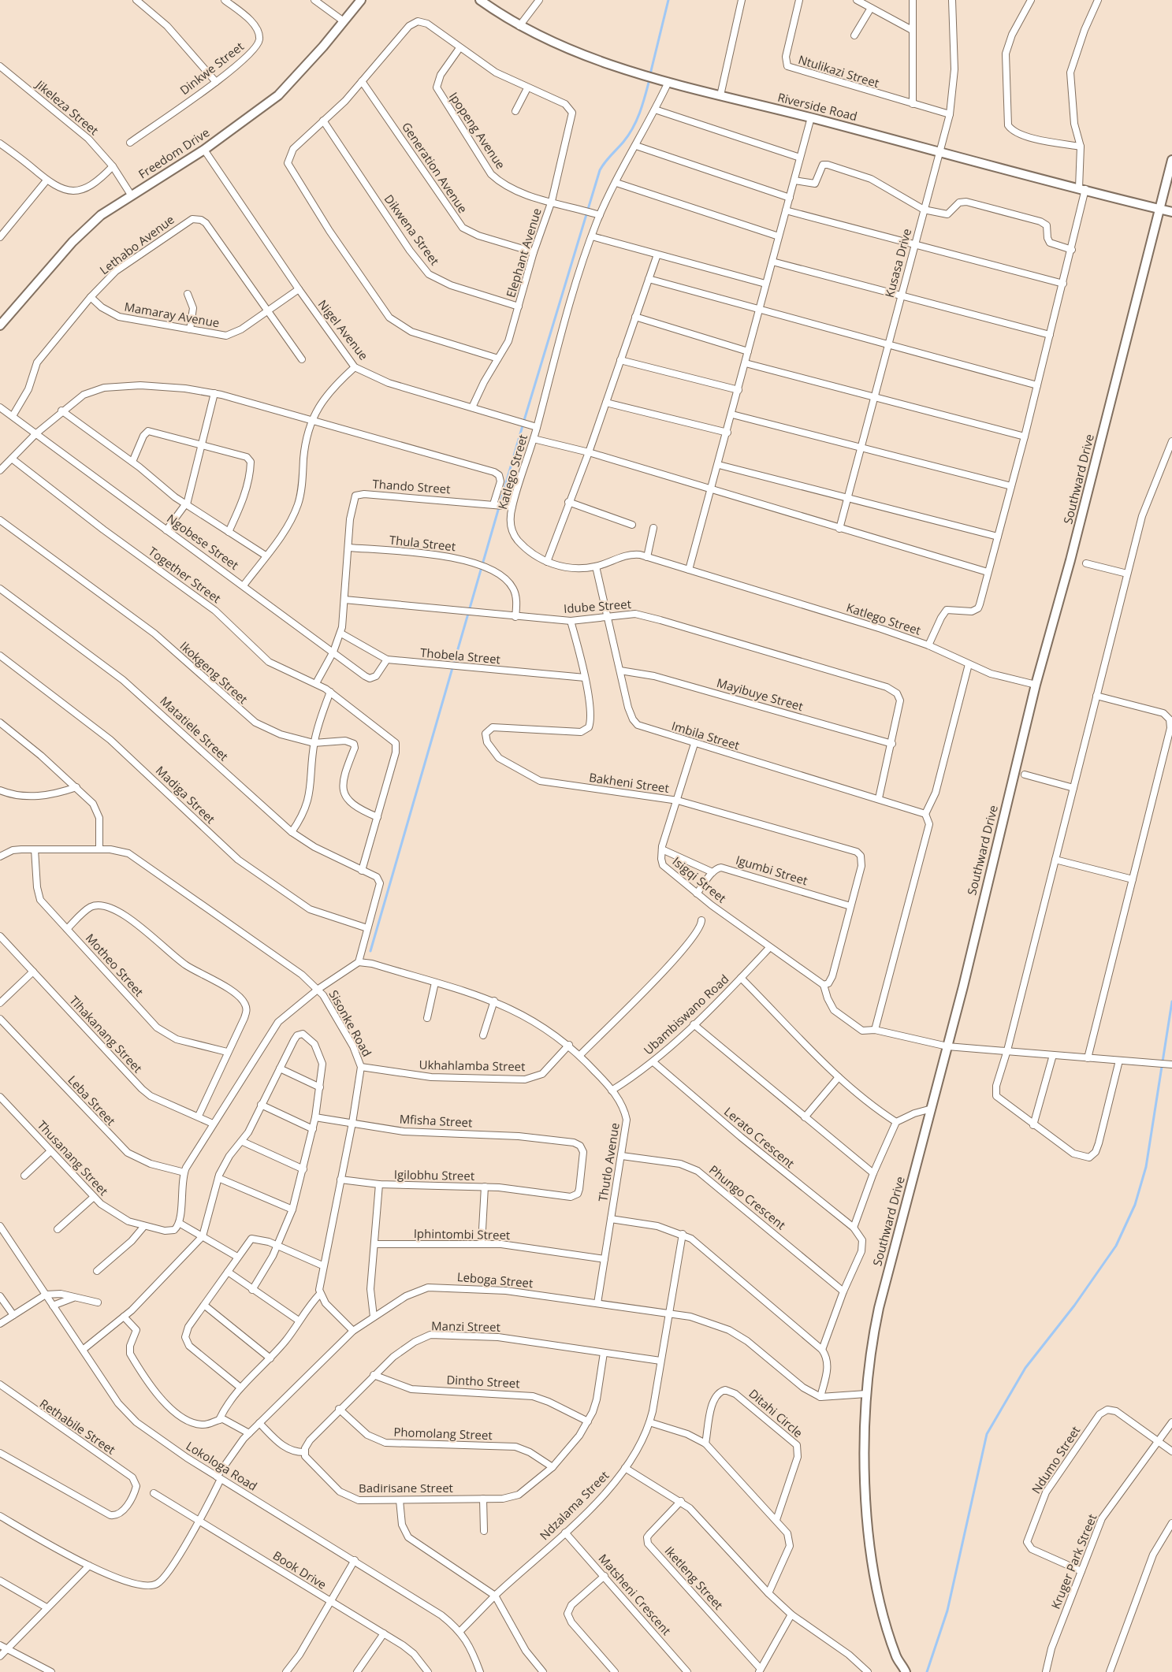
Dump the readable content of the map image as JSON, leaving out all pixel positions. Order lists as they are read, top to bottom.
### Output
{
  "streets": {
    "main road": ["Riverside Road", "Freedom Drive", "Southward Drive"],
    "street": [
      "Dinkwe Street",
      "Ntulikazi Street",
      "Jikeleza Street",
      "Ipopeng Avenue",
      "Generation Avenue",
      "Dikwena Street",
      "Lethabo Avenue",
      "Elephant Avenue",
      "Kusasa Drive",
      "Mamaray Avenue",
      "Nigel Avenue",
      "Katlego Street",
      "Thando Street",
      "Ngobese Street",
      "Thula Street",
      "Together Street",
      "Idube Street",
      "Thobela Street",
      "Ikokgeng Street",
      "Mayibuye Street",
      "Matatiele Street",
      "Imbila Street",
      "Bakheni Street",
      "Madiga Street",
      "Igumbi Street",
      "Isigqi Street",
      "Motheo Street",
      "Ubambiswano Road",
      "Sisonke Road",
      "Tlhakanang Street",
      "Ukhahlamba Street",
      "Leba Street",
      "Mfisha Street",
      "Lerato Crescent",
      "Thusanang Street",
      "Thutlo Avenue",
      "Igilobhu Street",
      "Phungo Crescent",
      "Iphintombi Street",
      "Leboga Street",
      "Manzi Street",
      "Dintho Street",
      "Ditahi Circle",
      "Rethabile Street",
      "Phomolang Street",
      "Ndumo Street",
      "Lokologa Road",
      "Badirisane Street",
      "Ndzalama Street",
      "Kruger Park Street",
      "Book Drive",
      "Iketleng Street",
      "Matsheni Crescent"
    ]
  },
  "crossings": [
    ["Ntulikazi Street", "Kusasa Drive"],
    ["Riverside Road", "Kusasa Drive"],
    ["Riverside Road", "Katlego Street"],
    ["Riverside Road", "Southward Drive"],
    ["Jikeleza Street", "Freedom Drive"],
    ["Ipopeng Avenue", "Elephant Avenue"],
    ["Ipopeng Avenue", "Katlego Street"],
    ["Freedom Drive", "Nigel Avenue"],
    ["Generation Avenue", "Elephant Avenue"],
    ["Dikwena Street", "Elephant Avenue"],
    ["Lethabo Avenue", "Mamaray Avenue"],
    ["Lethabo Avenue", "Ngobese Street"],
    ["Mamaray Avenue", "Nigel Avenue"],
    ["Nigel Avenue", "Katlego Street"],
    ["Katlego Street", "Southward Drive"],
    ["Katlego Street", "Thando Street"],
    ["Katlego Street", "Imbila Street"],
    ["Thando Street", "Ngobese Street"],
    ["Thando Street", "Thula Street"],
    ["Thando Street", "Idube Street"],
    ["Thando Street", "Thobela Street"],
    ["Ngobese Street", "Thobela Street"],
    ["Thula Street", "Idube Street"],
    ["Together Street", "Ikokgeng Street"],
    ["Idube Street", "Mayibuye Street"],
    ["Idube Street", "Imbila Street"],
    ["Idube Street", "Bakheni Street"],
    ["Thobela Street", "Bakheni Street"],
    ["Mayibuye Street", "Imbila Street"],
    ["Matatiele Street", "Madiga Street"],
    ["Imbila Street", "Isigqi Street"],
    ["Bakheni Street", "Igumbi Street"],
    ["Bakheni Street", "Isigqi Street"],
    ["Isigqi Street", "Ubambiswano Road"],
    ["Motheo Street", "Sisonke Road"],
    ["Ubambiswano Road", "Lerato Crescent"],
    ["Ubambiswano Road", "Thutlo Avenue"],
    ["Sisonke Road", "Ukhahlamba Street"],
    ["Sisonke Road", "Mfisha Street"],
    ["Sisonke Road", "Igilobhu Street"],
    ["Ukhahlamba Street", "Thutlo Avenue"],
    ["Mfisha Street", "Igilobhu Street"],
    ["Thutlo Avenue", "Phungo Crescent"],
    ["Thutlo Avenue", "Iphintombi Street"],
    ["Thutlo Avenue", "Leboga Street"],
    ["Leboga Street", "Lokologa Road"],
    ["Leboga Street", "Ndzalama Street"],
    ["Leboga Street", "Book Drive"],
    ["Manzi Street", "Dintho Street"],
    ["Manzi Street", "Phomolang Street"],
    ["Manzi Street", "Badirisane Street"],
    ["Manzi Street", "Ndzalama Street"],
    ["Dintho Street", "Badirisane Street"],
    ["Phomolang Street", "Badirisane Street"],
    ["Ndumo Street", "Kruger Park Street"],
    ["Lokologa Road", "Ndzalama Street"],
    ["Ndzalama Street", "Matsheni Crescent"]
  ]
}
